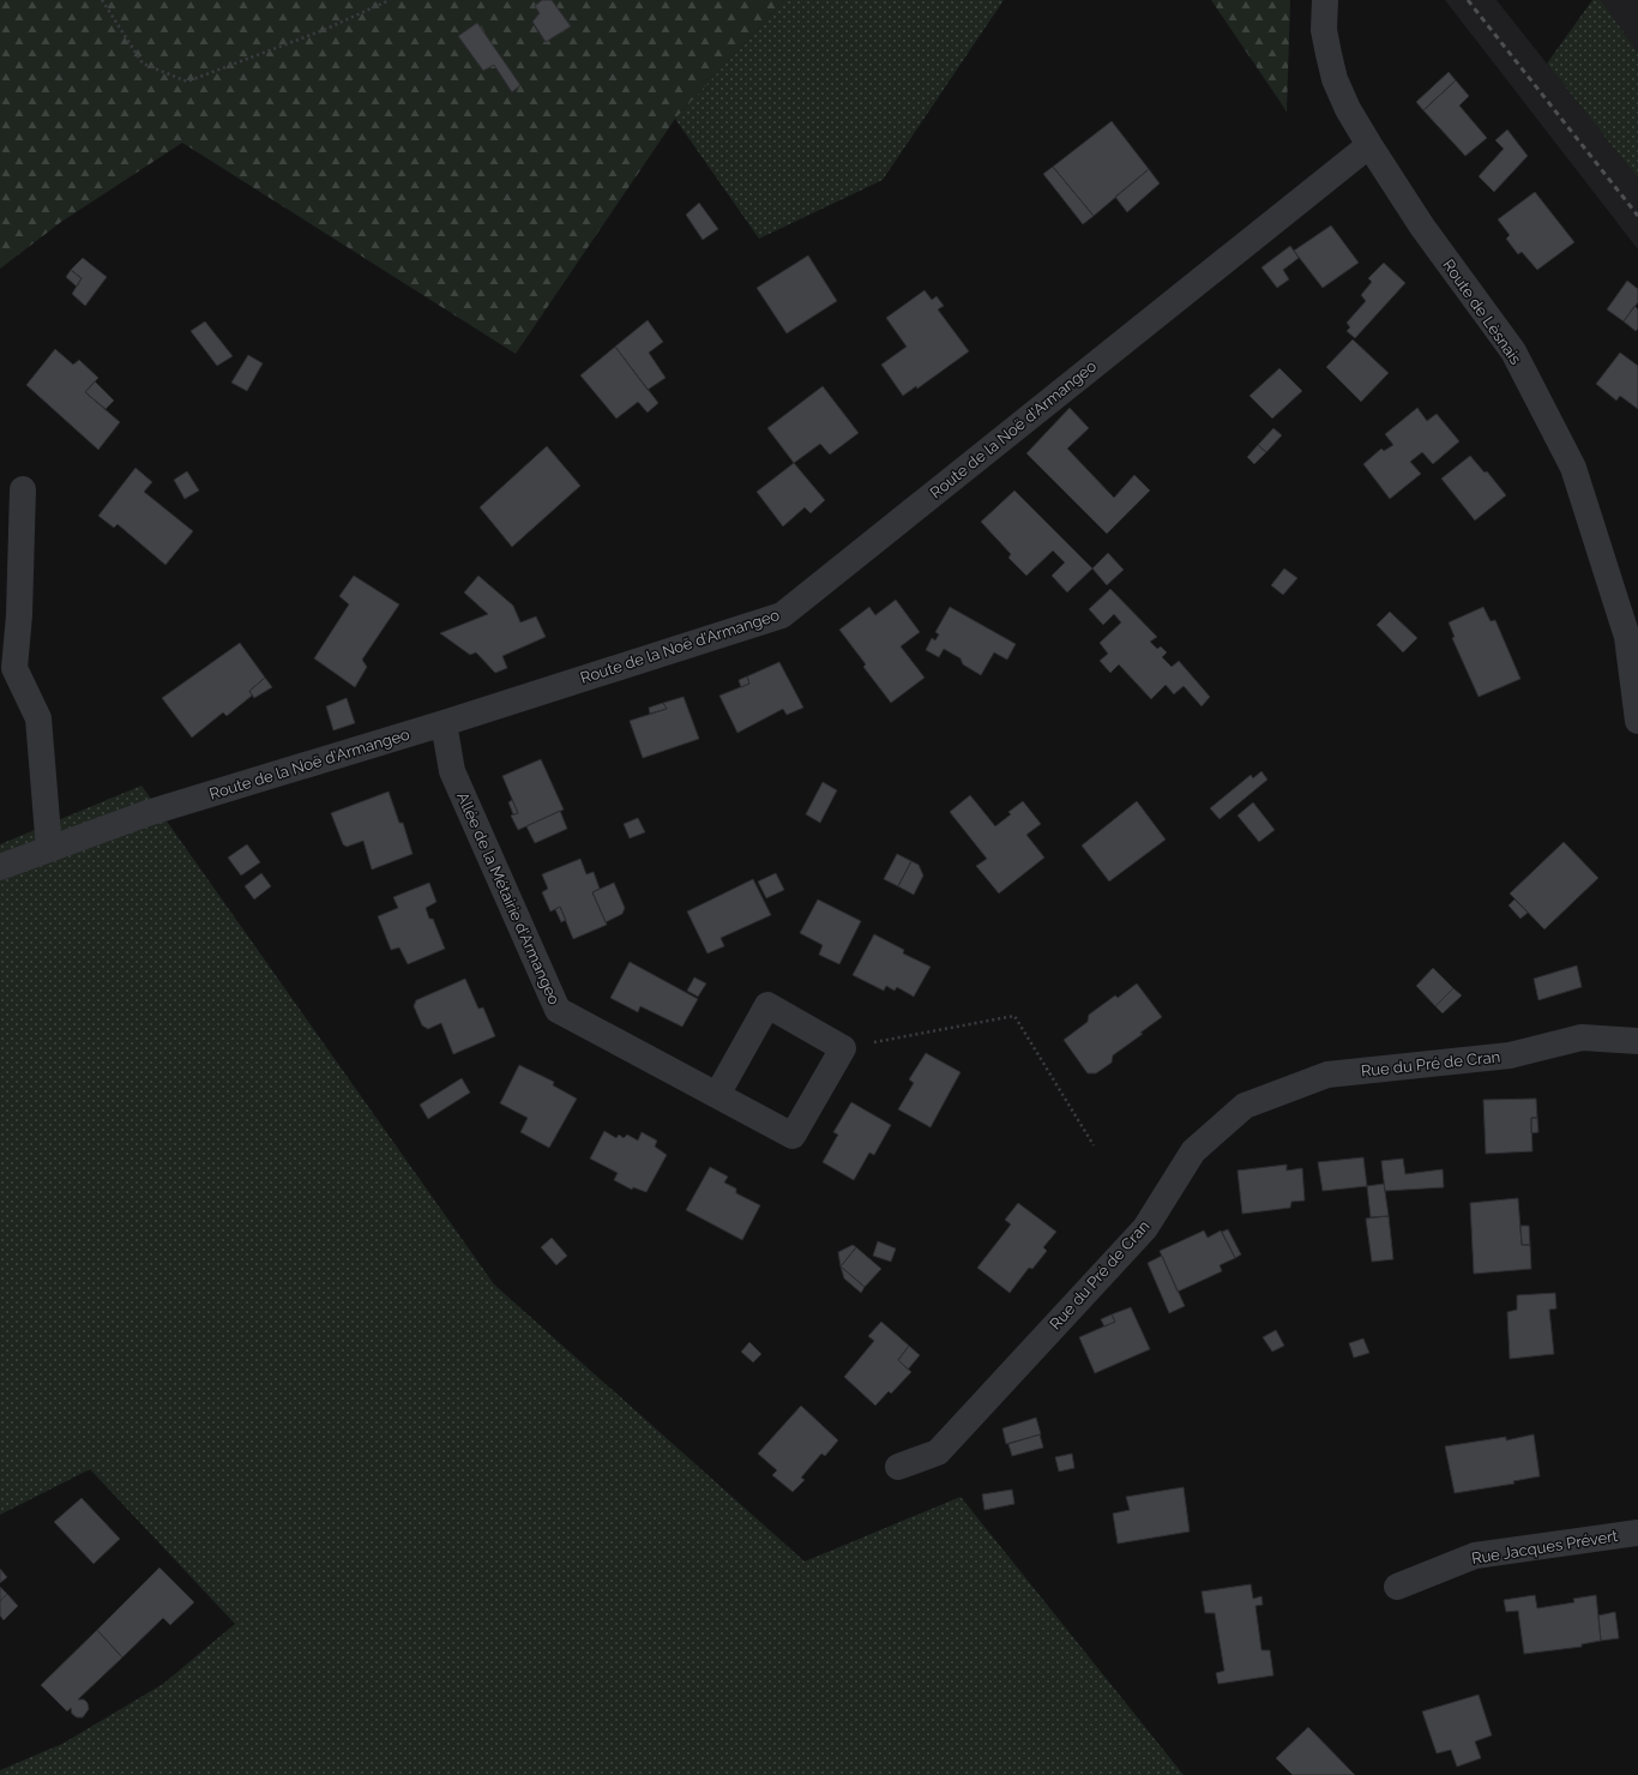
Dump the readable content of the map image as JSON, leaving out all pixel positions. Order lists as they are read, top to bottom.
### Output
{
  "streets": {
    "street": [
      "Route de Lèsnais",
      "Route de la Noë d'Armangeo",
      "Allée de la Métairie d'Armangeo",
      "Rue du Pré de Cran",
      "Rue Jacques Prévert"
    ]
  },
  "crossings": [
    ["Route de Lèsnais", "Route de la Noë d'Armangeo"],
    ["Route de la Noë d'Armangeo", "Allée de la Métairie d'Armangeo"]
  ]
}
